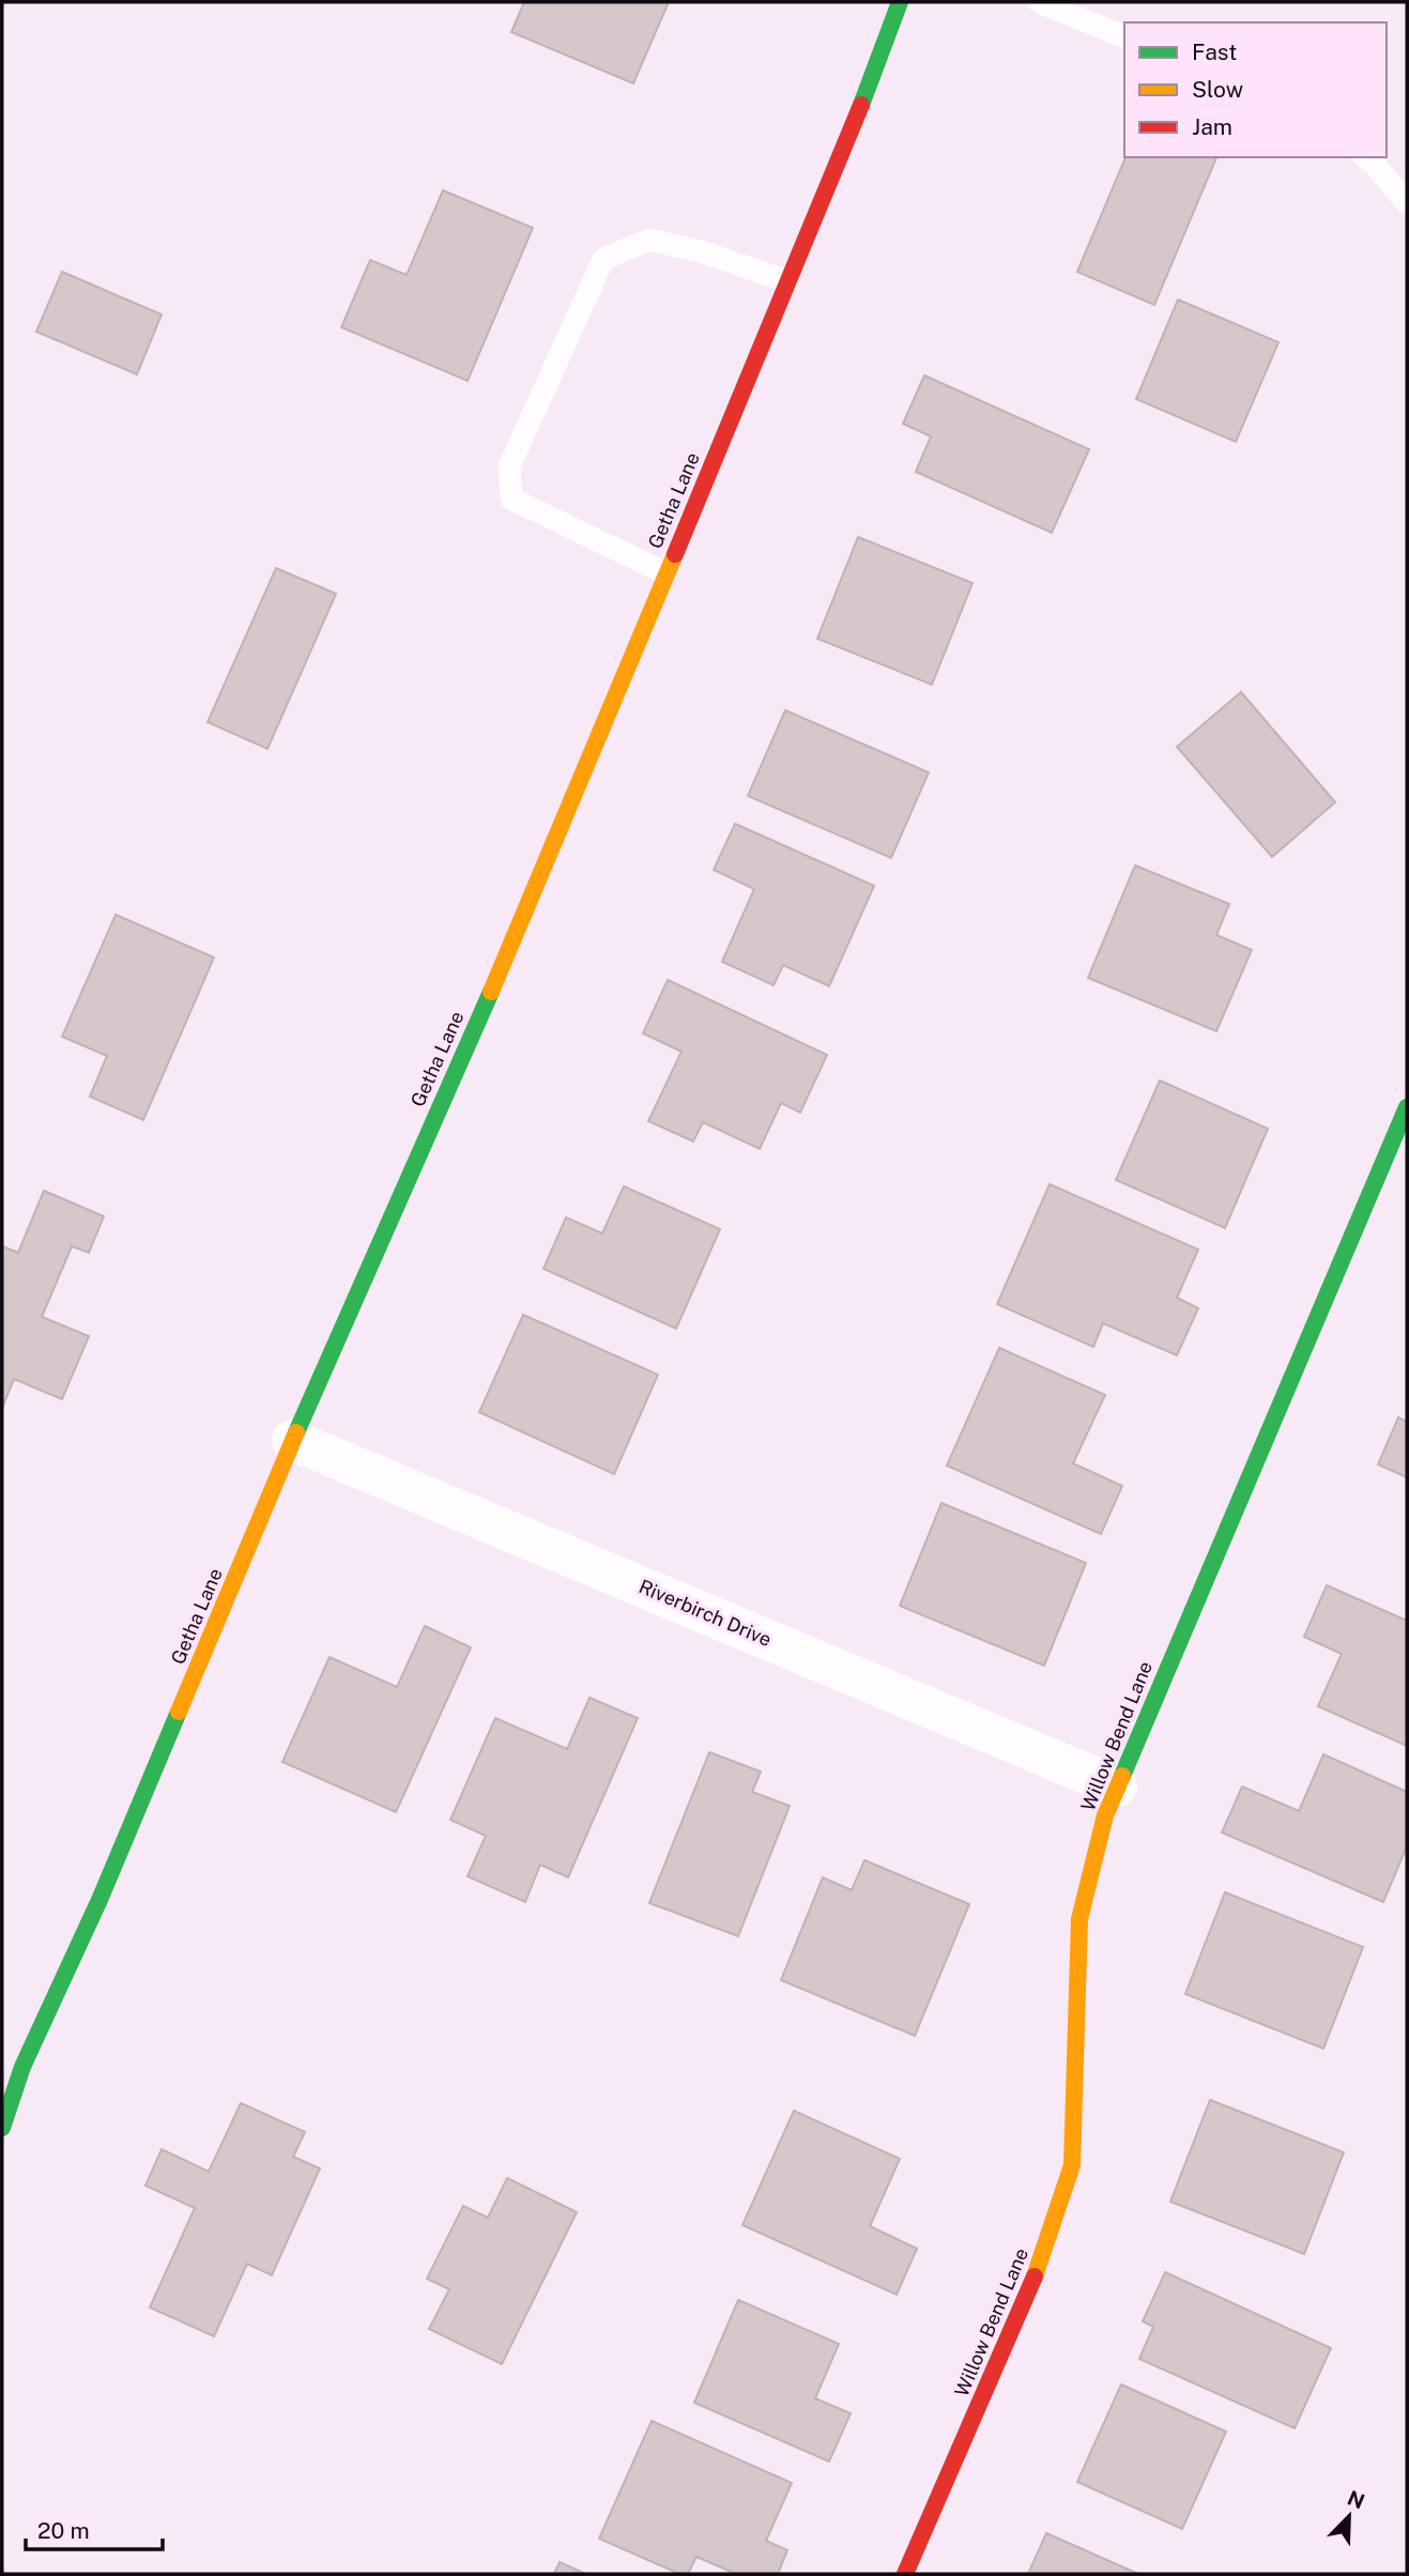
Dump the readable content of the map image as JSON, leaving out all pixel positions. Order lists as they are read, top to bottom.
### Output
{
  "streets": {
    "street": ["Getha Lane", "Riverbirch Drive", "Willow Bend Lane"]
  },
  "crossings": [
    ["Getha Lane", "Riverbirch Drive"],
    ["Riverbirch Drive", "Willow Bend Lane"]
  ],
  "legend": ["Fast", "Slow", "Jam"],
  "scale_bar": "20 m",
  "north": "top right"
}
